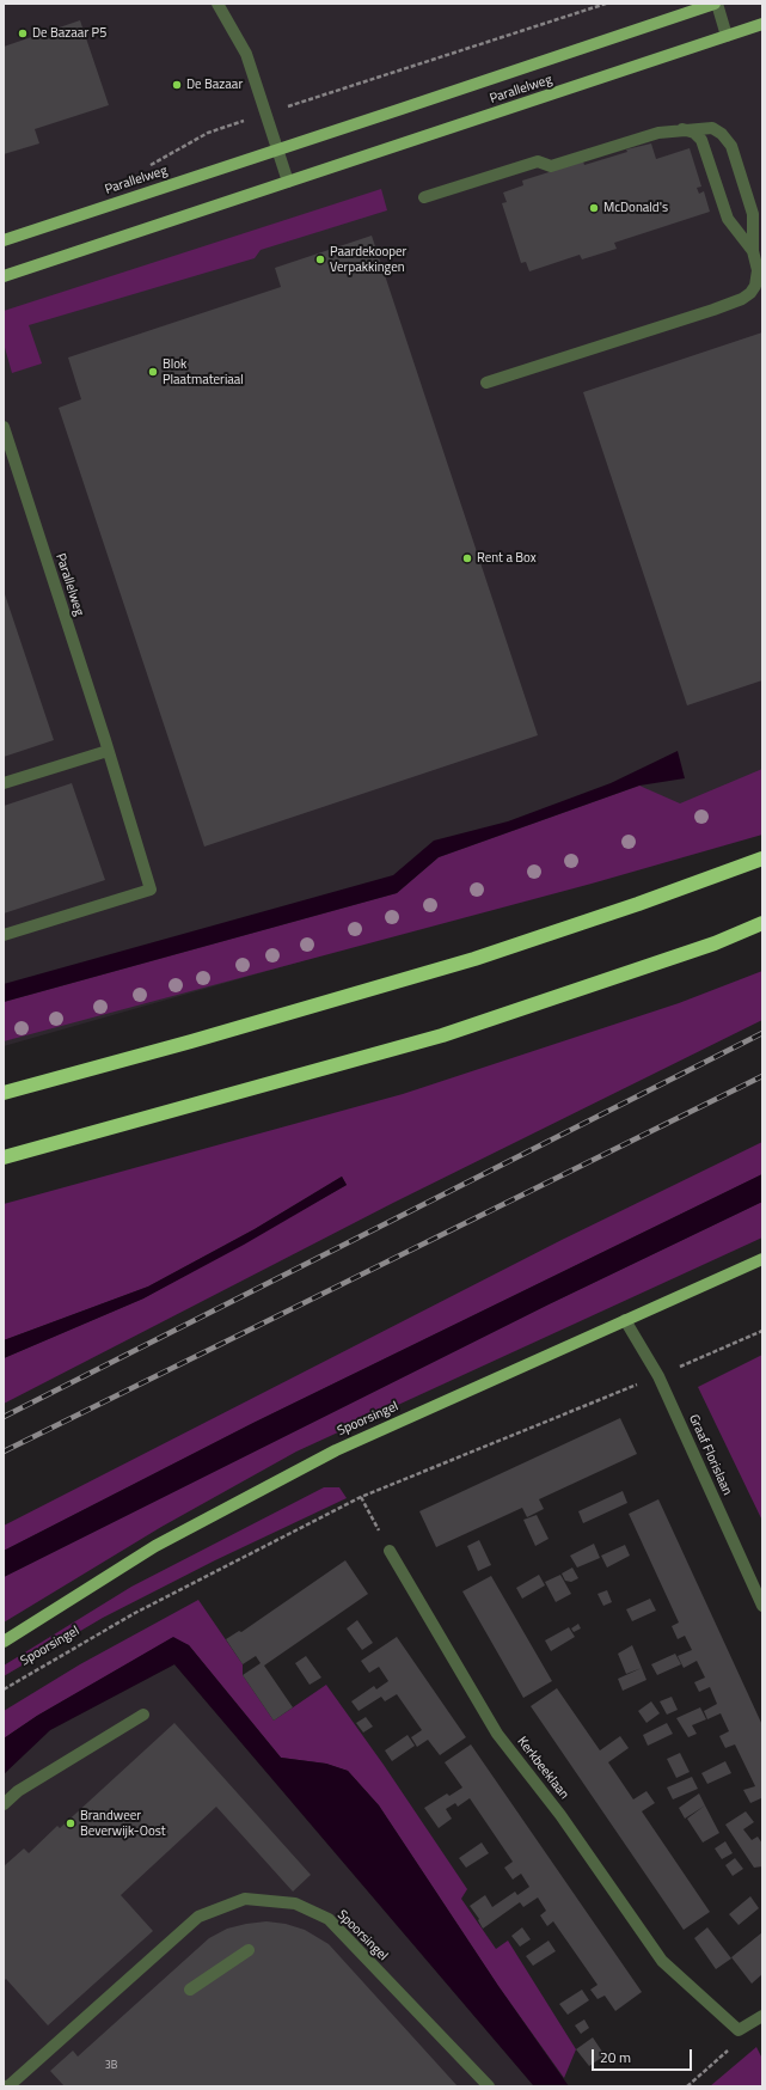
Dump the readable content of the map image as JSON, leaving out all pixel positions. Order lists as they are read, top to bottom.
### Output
{
  "streets": {
    "main road": ["Parallelweg", "Spoorsingel"],
    "street": ["Graaf Florislaan", "Kerkbeeklaan"]
  },
  "crossings": [
    ["Spoorsingel", "Graaf Florislaan"]
  ],
  "places": [
    "De Bazaar P5",
    "De Bazaar",
    "McDonald's",
    "Paardekooper Verpakkingen",
    "Blok Plaatmateriaal",
    "Rent a Box",
    "Brandweer Beverwijk-Oost"
  ],
  "house_numbers": ["3B"],
  "scale_bar": "20 m"
}
